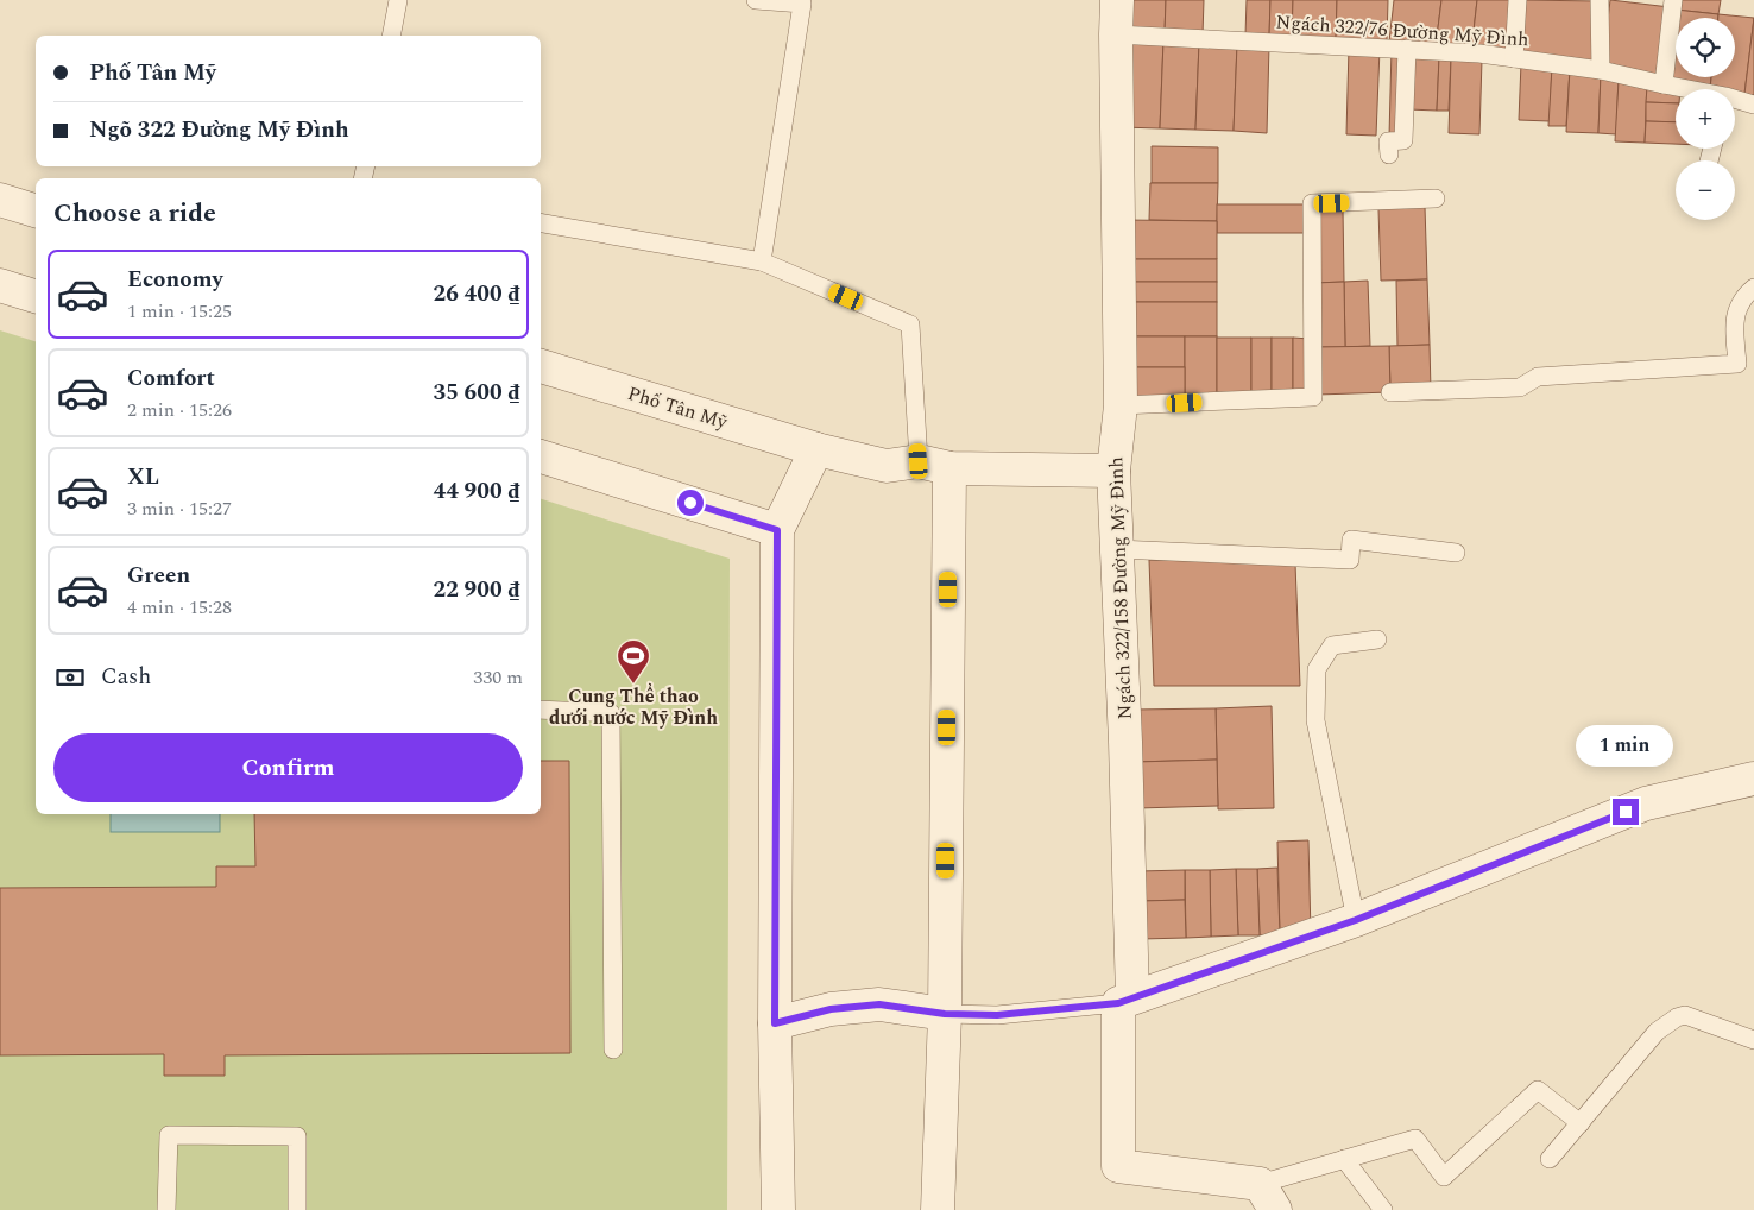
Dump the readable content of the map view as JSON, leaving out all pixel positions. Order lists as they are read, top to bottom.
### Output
{
  "streets": {
    "street": ["Phố Tân Mỹ", "Ngách 322/158 Đường Mỹ Đình"],
    "lane": ["Ngách 322/76 Đường Mỹ Đình"]
  },
  "crossings": [
    ["Ngách 322/76 Đường Mỹ Đình", "Ngách 322/158 Đường Mỹ Đình"],
    ["Phố Tân Mỹ", "Ngách 322/158 Đường Mỹ Đình"]
  ],
  "places": {
    "sports": ["Cung Thể thao dưới nước Mỹ Đình"]
  },
  "page": {
    "map_buttons": ["+", "−"],
    "banner": ["Phố Tân Mỹ", "Ngõ 322 Đường Mỹ Đình"],
    "heading": "Choose a ride",
    "list": [
      {
        "name": "Economy",
        "note": "1 min · 15:25",
        "value": "26 400 ₫"
      },
      {
        "name": "Comfort",
        "note": "2 min · 15:26",
        "value": "35 600 ₫"
      },
      {
        "name": "XL",
        "note": "3 min · 15:27",
        "value": "44 900 ₫"
      },
      {
        "name": "Green",
        "note": "4 min · 15:28",
        "value": "22 900 ₫"
      }
    ],
    "pay": ["Cash", "330 m"],
    "buttons": "Confirm",
    "bubble": "1 min"
  }
}
